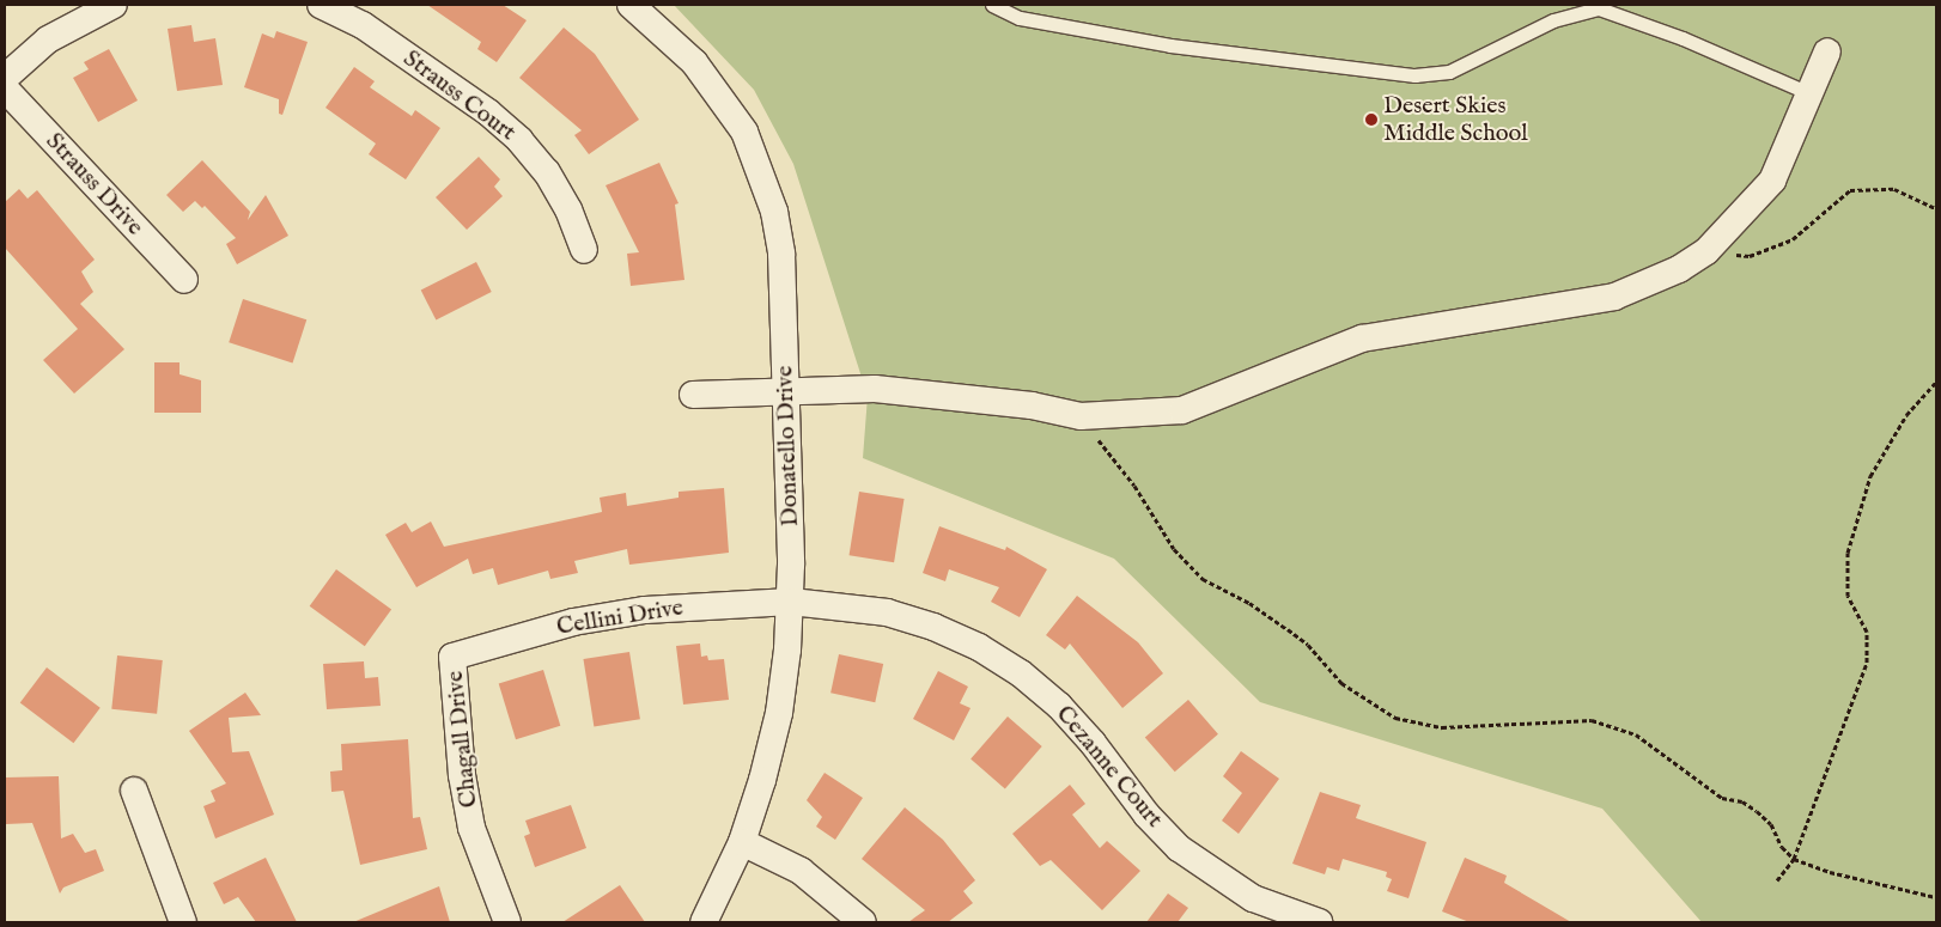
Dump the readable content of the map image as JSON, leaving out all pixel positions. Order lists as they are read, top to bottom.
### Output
{
  "streets": {
    "street": [
      "Strauss Court",
      "Strauss Drive",
      "Donatello Drive",
      "Cellini Drive",
      "Chagall Drive",
      "Cezanne Court"
    ]
  },
  "crossings": [
    ["Donatello Drive", "Cellini Drive"],
    ["Donatello Drive", "Cezanne Court"],
    ["Cellini Drive", "Chagall Drive"],
    ["Cellini Drive", "Cezanne Court"]
  ],
  "places": ["Desert Skies Middle School"]
}
